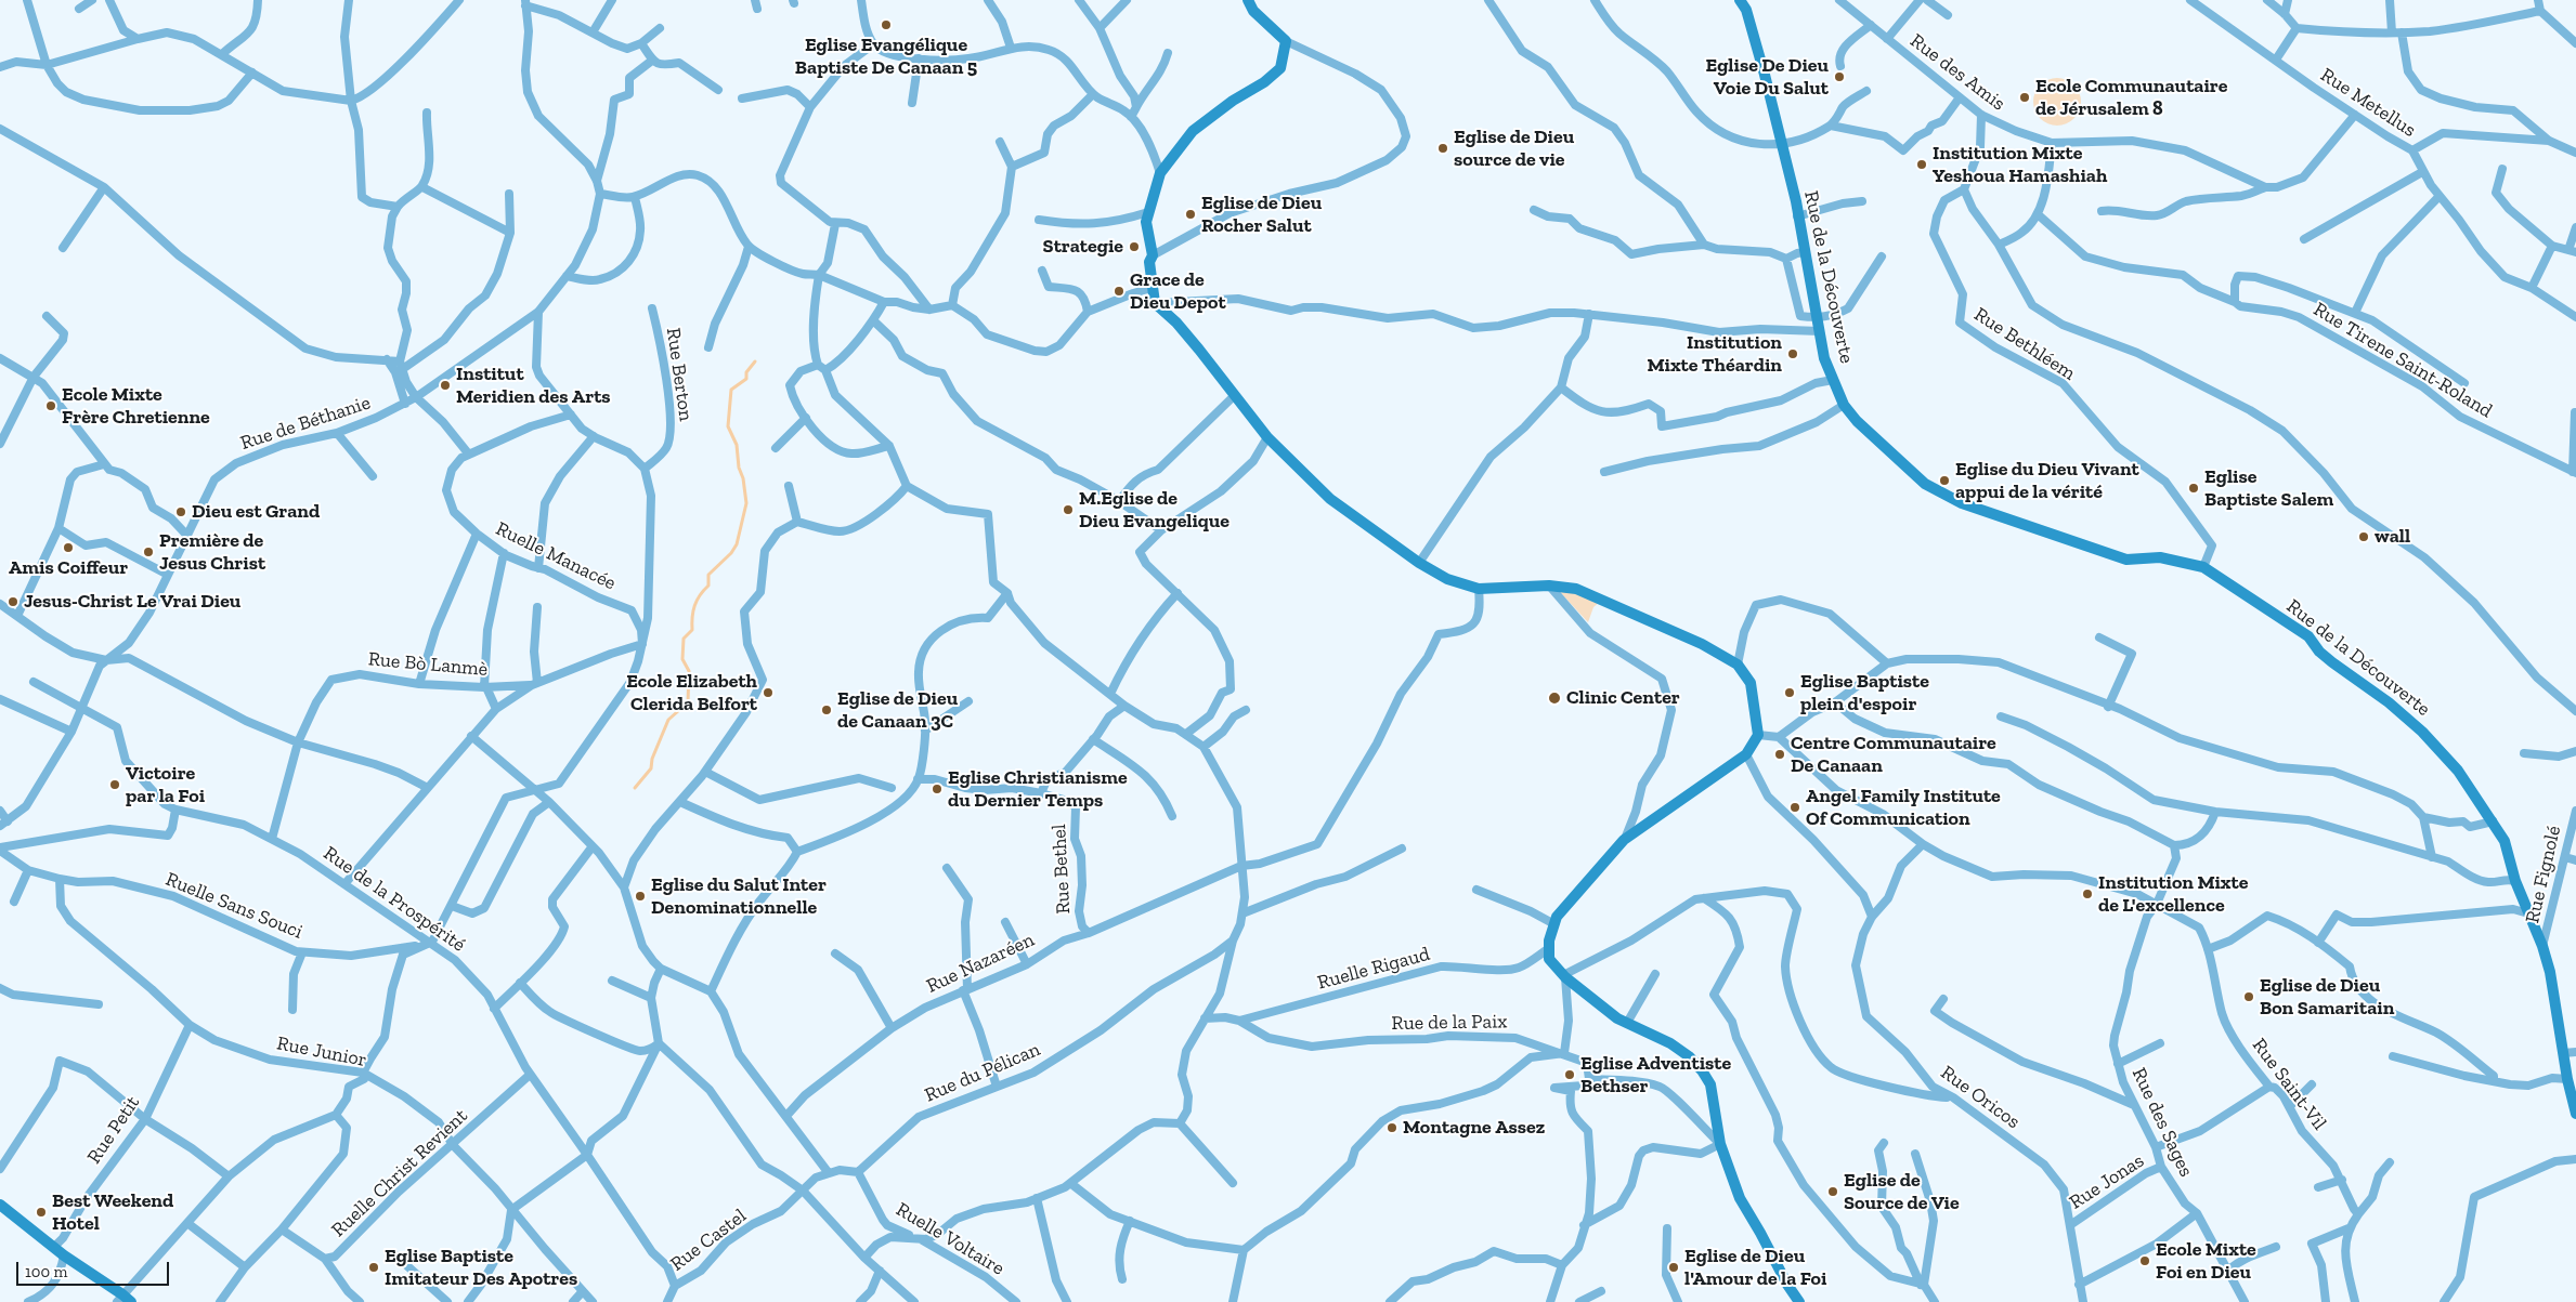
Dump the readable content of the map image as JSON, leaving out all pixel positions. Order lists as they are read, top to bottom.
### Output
{
  "streets": {
    "street": [
      "Rue des Amis",
      "Rue Metellus",
      "Rue de la Découverte",
      "Rue Bethléem",
      "Rue Tirene Saint-Roland",
      "Rue Berton",
      "Rue de Béthanie",
      "Ruelle Manacée",
      "Rue Bò Lanmè",
      "Rue Bethel",
      "Rue Fignolé",
      "Rue de la Prospérité",
      "Ruelle Sans Souci",
      "Rue Nazaréen",
      "Ruelle Rigaud",
      "Rue de la Paix",
      "Rue Junior",
      "Rue du Pélican",
      "Rue Saint-Vil",
      "Rue Oricos",
      "Rue des Sages",
      "Rue Petit",
      "Ruelle Christ Revient",
      "Rue Jonas",
      "Ruelle Voltaire",
      "Rue Castel"
    ]
  },
  "crossings": [
    ["Rue de la Découverte", "Rue Bethléem"],
    ["Rue de la Découverte", "Rue Fignolé"],
    ["Rue de Béthanie", "Rue de la Prospérité"],
    ["Rue Bò Lanmè", "Rue de la Prospérité"],
    ["Rue Bethel", "Rue Nazaréen"],
    ["Rue de la Prospérité", "Ruelle Sans Souci"],
    ["Rue de la Prospérité", "Ruelle Christ Revient"],
    ["Rue de la Prospérité", "Rue Castel"],
    ["Ruelle Sans Souci", "Rue Junior"],
    ["Ruelle Rigaud", "Rue de la Paix"],
    ["Rue Junior", "Rue Petit"],
    ["Rue Junior", "Ruelle Christ Revient"],
    ["Rue du Pélican", "Ruelle Voltaire"],
    ["Rue Saint-Vil", "Rue Oricos"],
    ["Rue Saint-Vil", "Rue des Sages"],
    ["Rue Oricos", "Rue Jonas"],
    ["Rue des Sages", "Rue Jonas"]
  ],
  "places": [
    "Eglise Evangélique Baptiste De Canaan 5",
    "Eglise De Dieu Voie Du Salut",
    "Ecole Communautaire de Jérusalem 8",
    "Eglise de Dieu source de vie",
    "Institution Mixte Yeshoua Hamashiah",
    "Eglise de Dieu Rocher Salut",
    "Strategie",
    "Grace de Dieu Depot",
    "Institution Mixte Théardin",
    "Institut Meridien des Arts",
    "Ecole Mixte Frère Chretienne",
    "Eglise du Dieu Vivant appui de la vérité",
    "Eglise Baptiste Salem",
    "M.Eglise de Dieu Evangelique",
    "Dieu est Grand",
    "wall",
    "Amis Coiffeur",
    "Première de Jesus Christ",
    "Jesus-Christ Le Vrai Dieu",
    "Ecole Elizabeth Clerida Belfort",
    "Eglise Baptiste plein d'espoir",
    "Clinic Center",
    "Eglise de Dieu de Canaan 3C",
    "Centre Communautaire De Canaan",
    "Victoire par la Foi",
    "Eglise Christianisme du Dernier Temps",
    "Angel Family Institute Of Communication",
    "Institution Mixte de L'excellence",
    "Eglise du Salut Inter Denominationnelle",
    "Eglise de Dieu Bon Samaritain",
    "Eglise Adventiste Bethser",
    "Montagne Assez",
    "Eglise de Source de Vie",
    "Best Weekend Hotel",
    "Ecole Mixte Foi en Dieu",
    "Eglise Baptiste Imitateur Des Apotres",
    "Eglise de Dieu l'Amour de la Foi"
  ],
  "scale_bar": "100 m"
}
